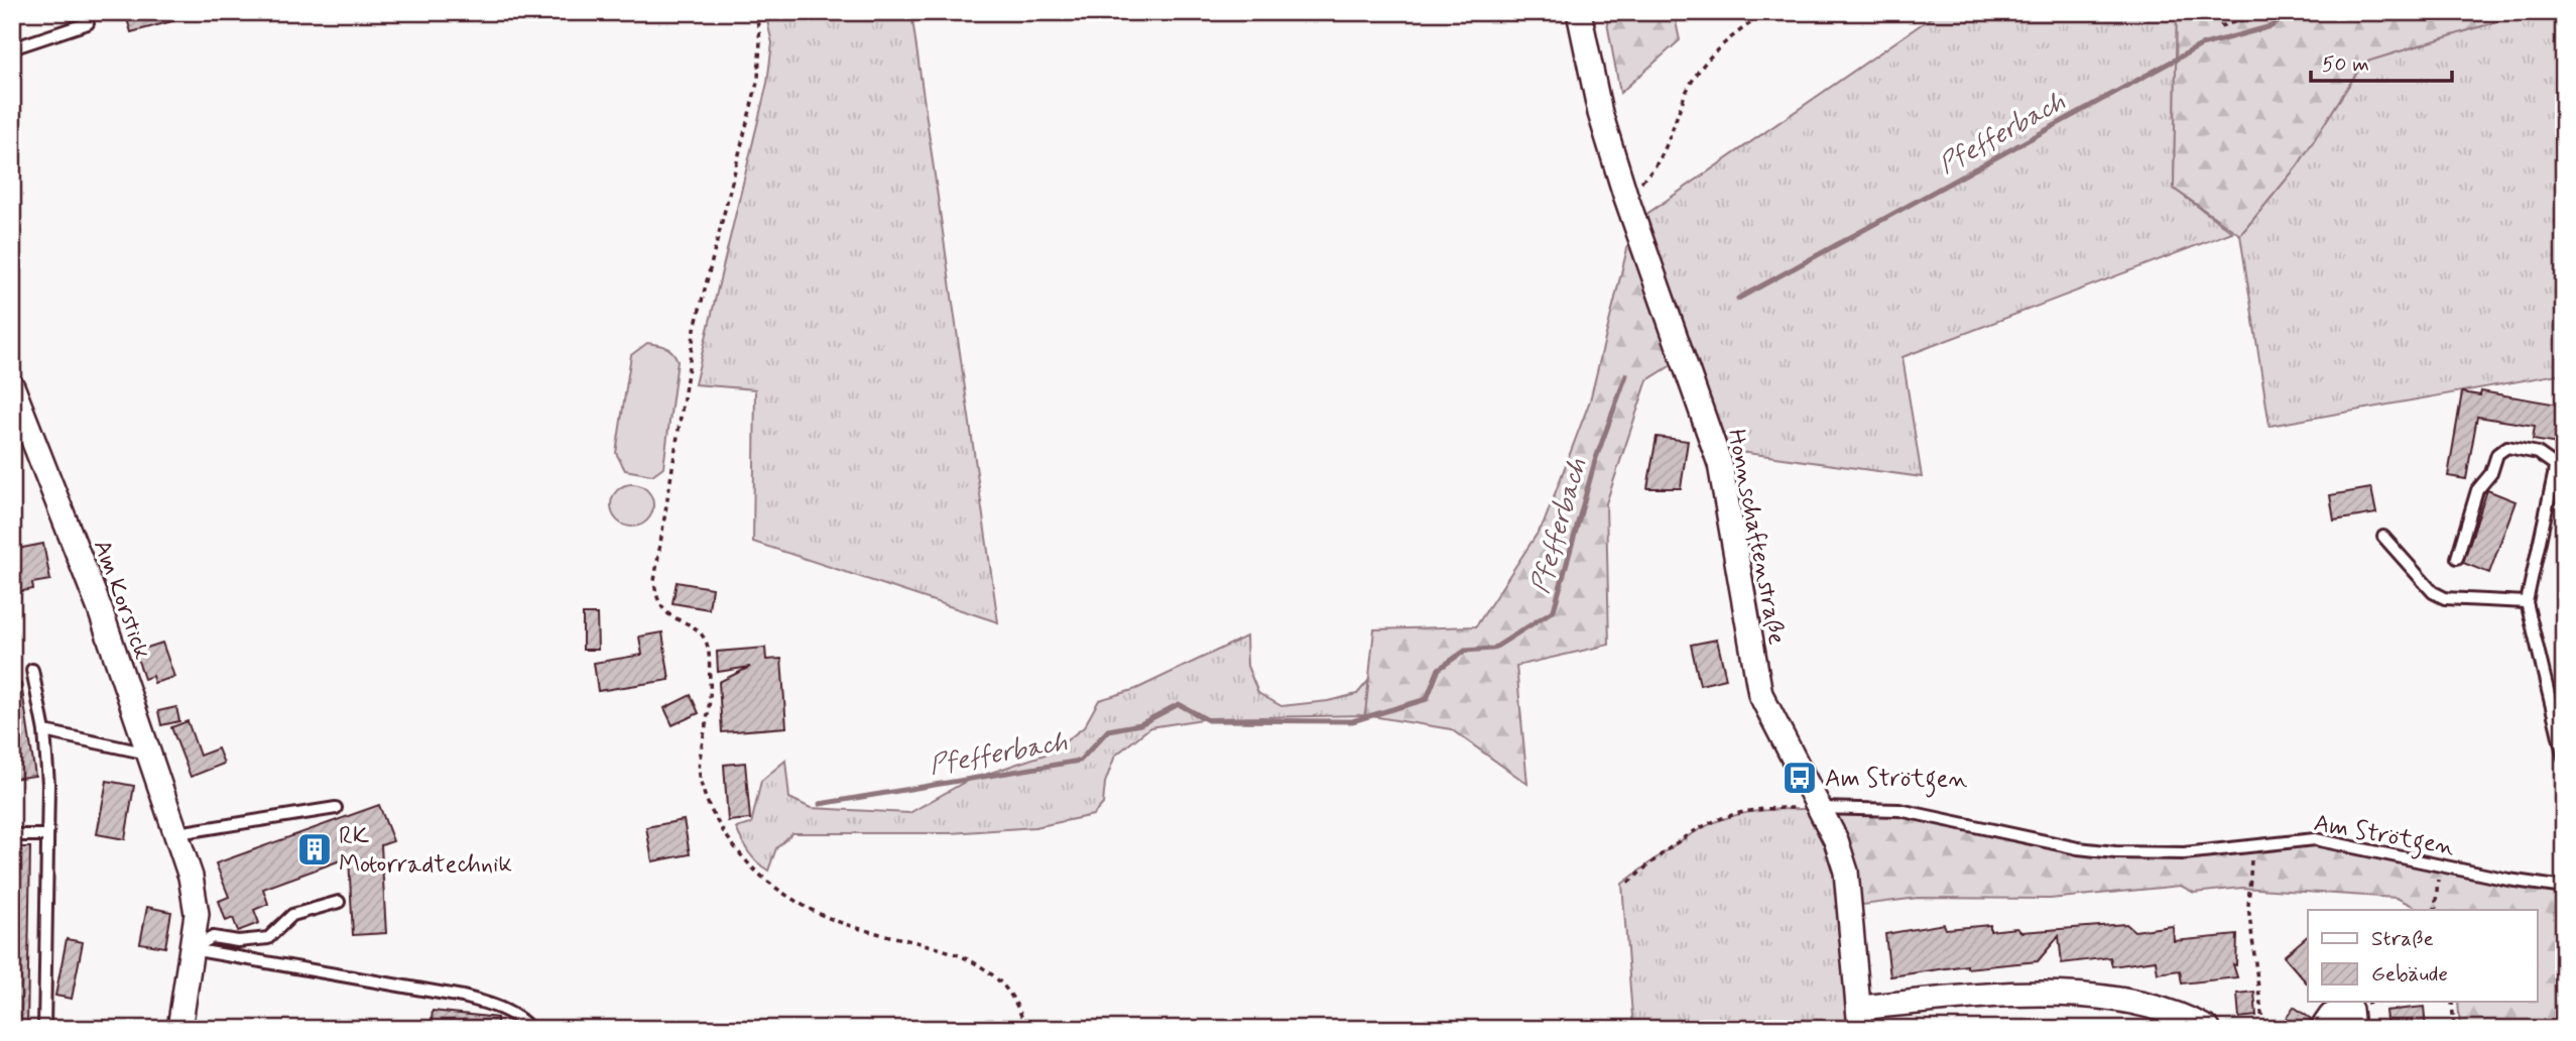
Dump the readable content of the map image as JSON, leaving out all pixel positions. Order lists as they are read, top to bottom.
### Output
{
  "streets": {
    "street": ["Honnschaftenstraße", "Am Korstick"],
    "lane": ["Am Strötgen"]
  },
  "crossings": [
    ["Honnschaftenstraße", "Am Strötgen"]
  ],
  "water": ["Pfefferbach"],
  "places": {
    "bus stop": ["Am Strötgen"],
    "building": ["RK Motorradtechnik"]
  },
  "legend": ["Straße", "Gebäude"],
  "scale_bar": "50 m"
}
